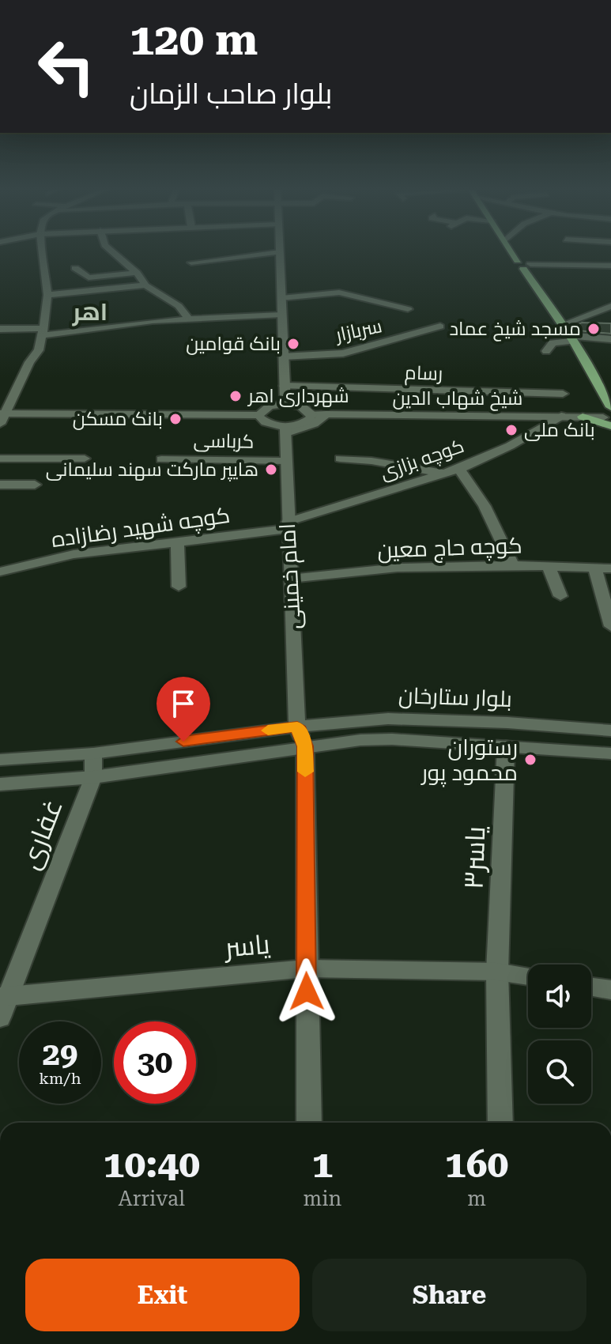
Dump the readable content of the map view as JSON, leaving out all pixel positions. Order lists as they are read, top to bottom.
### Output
{
  "streets": {
    "street": [
      "سربازار",
      "رسام",
      "شیخ شهاب الدین",
      "کرباسی",
      "کوچه بزازی",
      "کوچه شهید رضازاده",
      "کوچه حاج معین",
      "امام خمینی",
      "بلوار ستارخان",
      "غفاری",
      "یاسر۳",
      "یاسر"
    ]
  },
  "crossings": [
    ["شیخ شهاب الدین", "کوچه بزازی"],
    ["کرباسی", "امام خمینی"],
    ["کوچه بزازی", "کوچه شهید رضازاده"],
    ["کوچه بزازی", "امام خمینی"],
    ["کوچه شهید رضازاده", "امام خمینی"],
    ["کوچه حاج معین", "امام خمینی"],
    ["امام خمینی", "بلوار ستارخان"],
    ["بلوار ستارخان", "غفاری"],
    ["بلوار ستارخان", "یاسر۳"],
    ["غفاری", "یاسر"],
    ["یاسر۳", "یاسر"]
  ],
  "districts": ["اهر"],
  "places": [
    "مسجد شیخ عماد",
    "بانک قوامین",
    "شهرداری اهر",
    "بانک مسکن",
    "بانک ملی",
    "هایپر مارکت سهند سلیمانی",
    "رستوران محمود پور"
  ],
  "page": {
    "turn": ["120 m", "بلوار صاحب الزمان"],
    "speed": "29 km/h",
    "limit": "30",
    "eta": [
      "10:40",
      "Arrival",
      "1",
      "min",
      "160",
      "m"
    ],
    "buttons": ["Exit", "Share"]
  }
}
